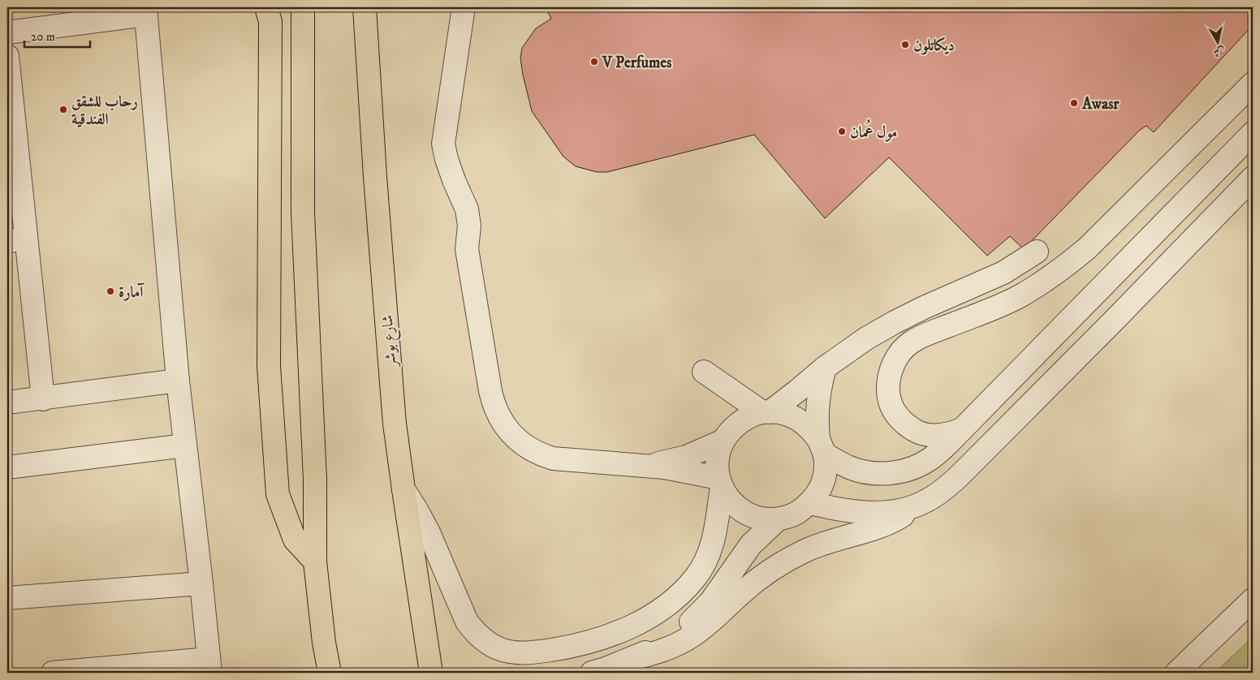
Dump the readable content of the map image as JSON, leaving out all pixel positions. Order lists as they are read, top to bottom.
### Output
{
  "streets": {
    "main road": ["شارع بوشر"]
  },
  "places": [
    "ديكاتلون",
    "V Perfumes",
    "Awasr",
    "رحاب للشقق الفندقية",
    "مول عُمان",
    "آمارة"
  ],
  "scale_bar": "20 m",
  "north": "bottom"
}
